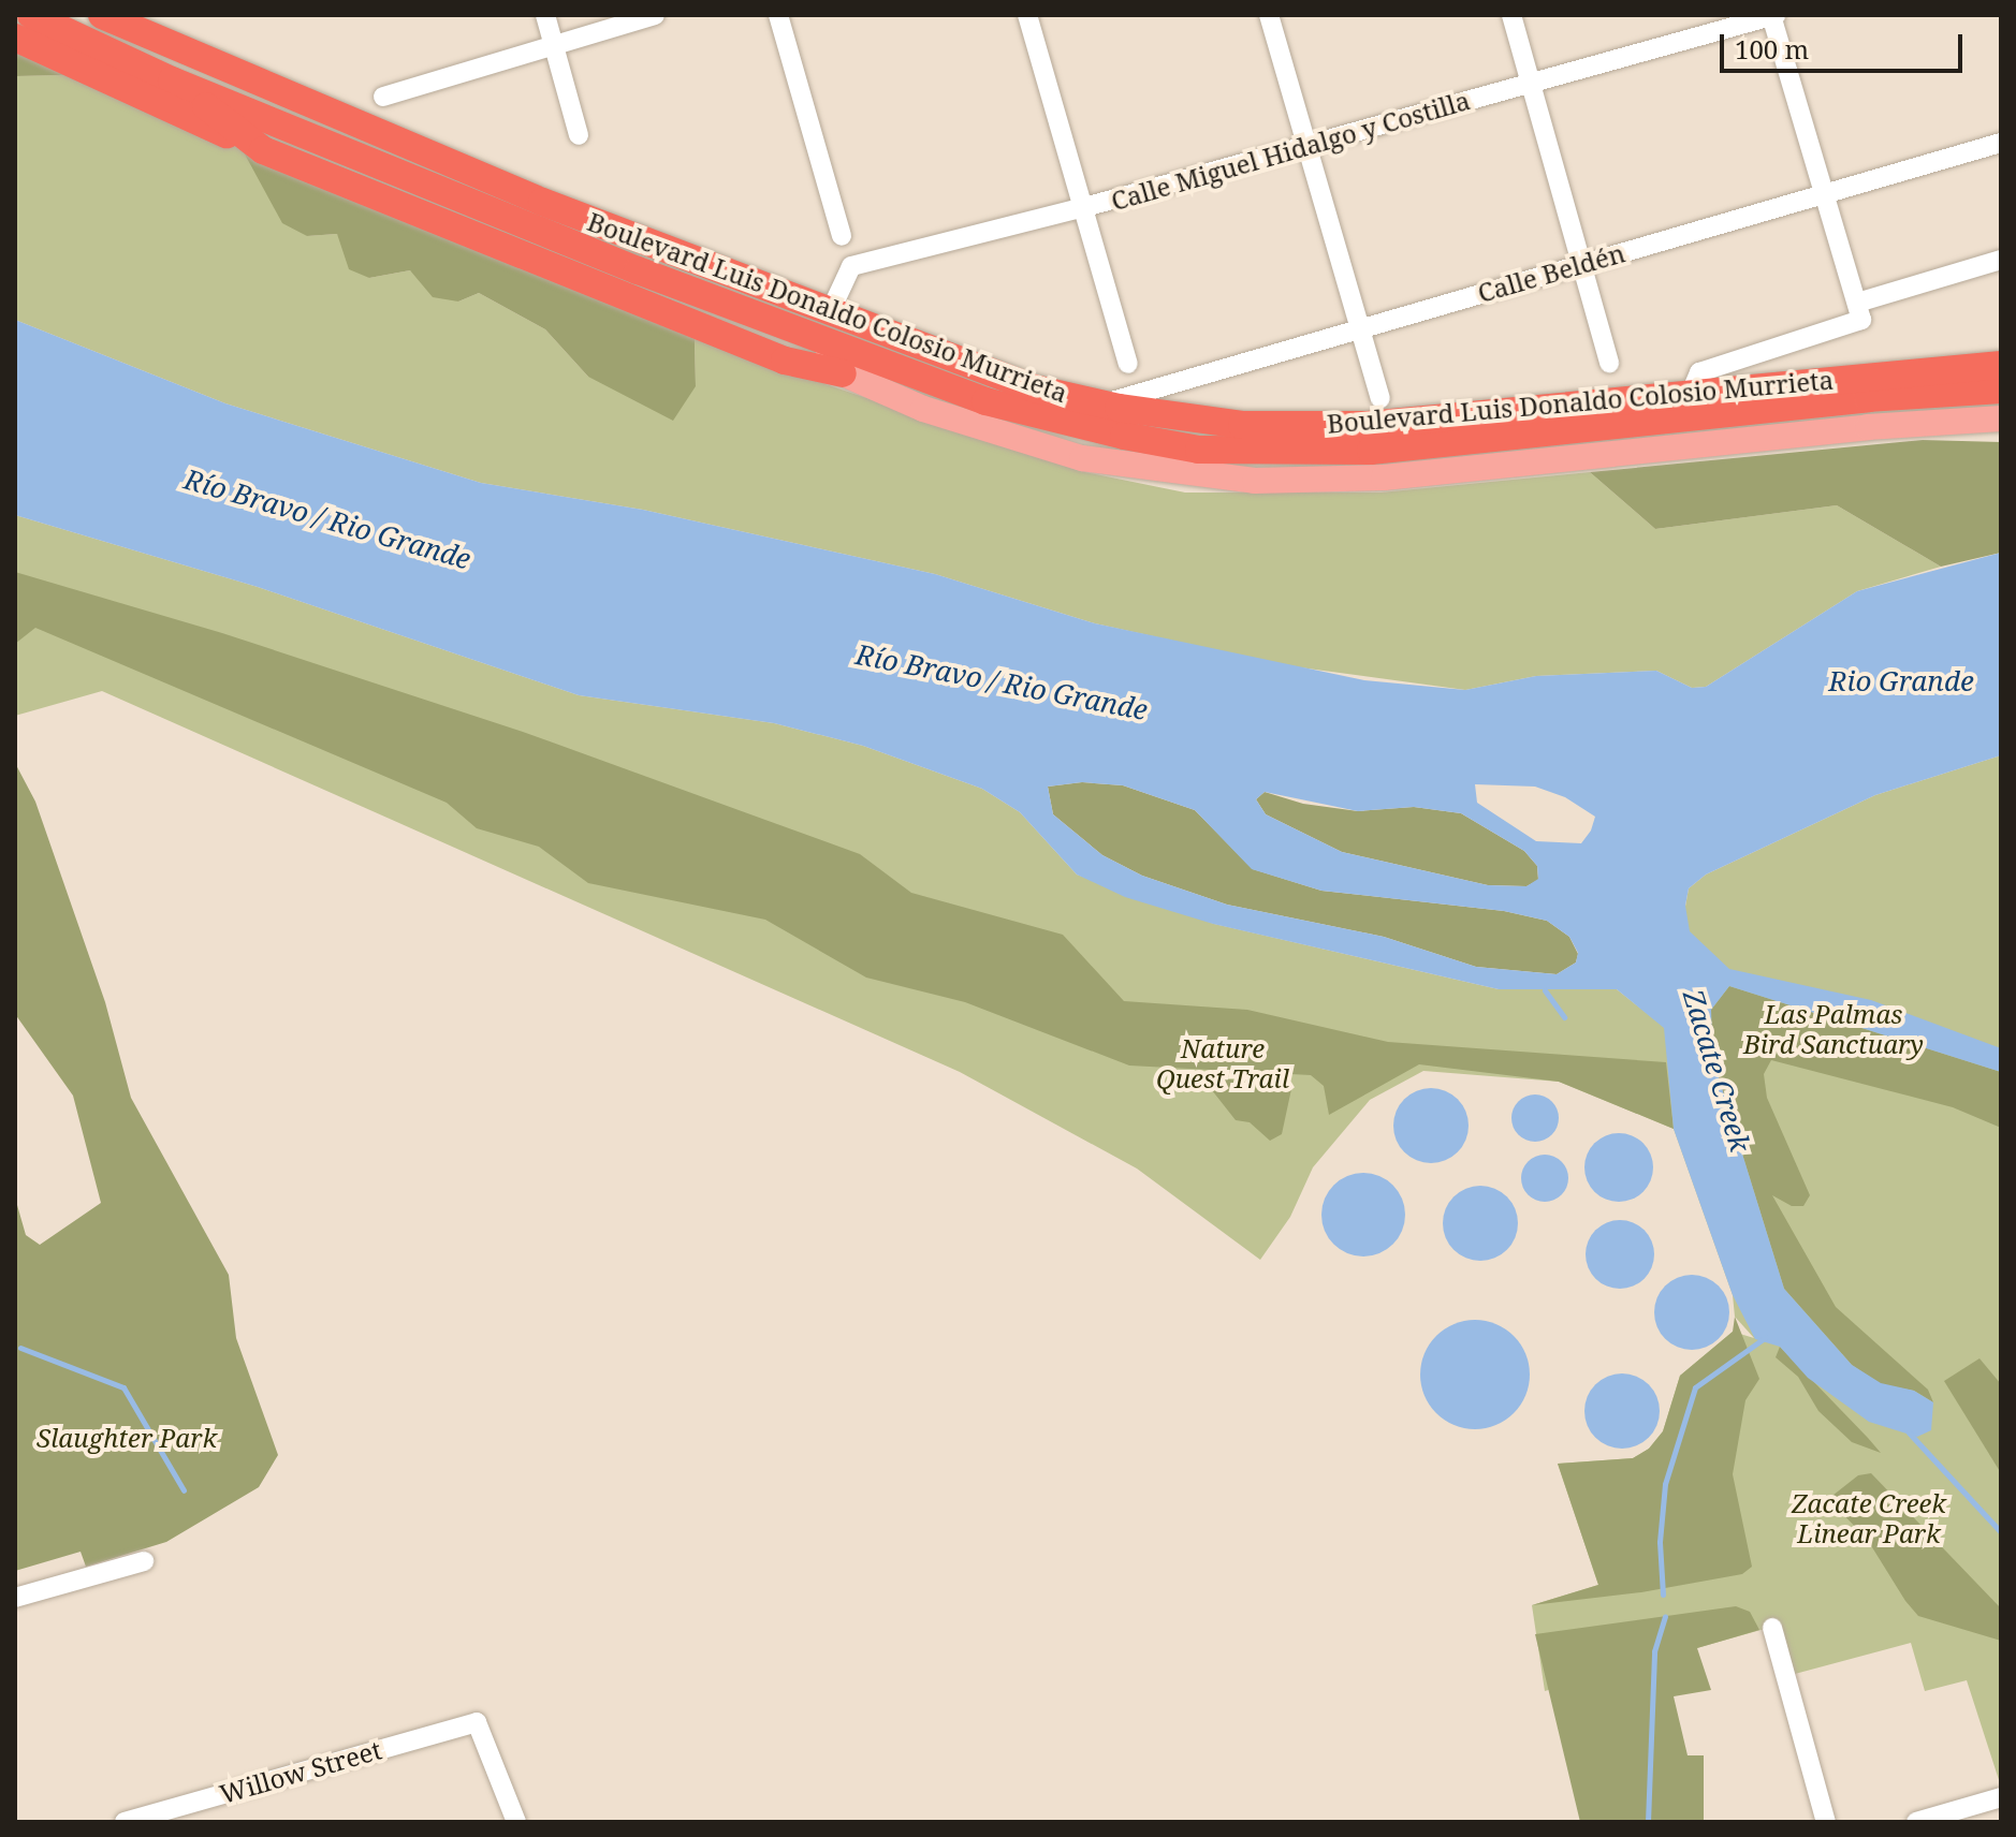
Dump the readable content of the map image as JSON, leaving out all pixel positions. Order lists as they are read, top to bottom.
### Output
{
  "streets": {
    "highway": ["Boulevard Luis Donaldo Colosio Murrieta"],
    "street": ["Calle Miguel Hidalgo y Costilla", "Calle Beldén", "Willow Street"]
  },
  "crossings": [
    ["Calle Miguel Hidalgo y Costilla", "Boulevard Luis Donaldo Colosio Murrieta"],
    ["Calle Beldén", "Boulevard Luis Donaldo Colosio Murrieta"]
  ],
  "water": ["Río Bravo / Rio Grande", "Rio Grande", "Zacate Creek"],
  "parks": [
    "Las Palmas Bird Sanctuary",
    "Nature Quest Trail",
    "Slaughter Park",
    "Zacate Creek Linear Park"
  ],
  "scale_bar": "100 m"
}
